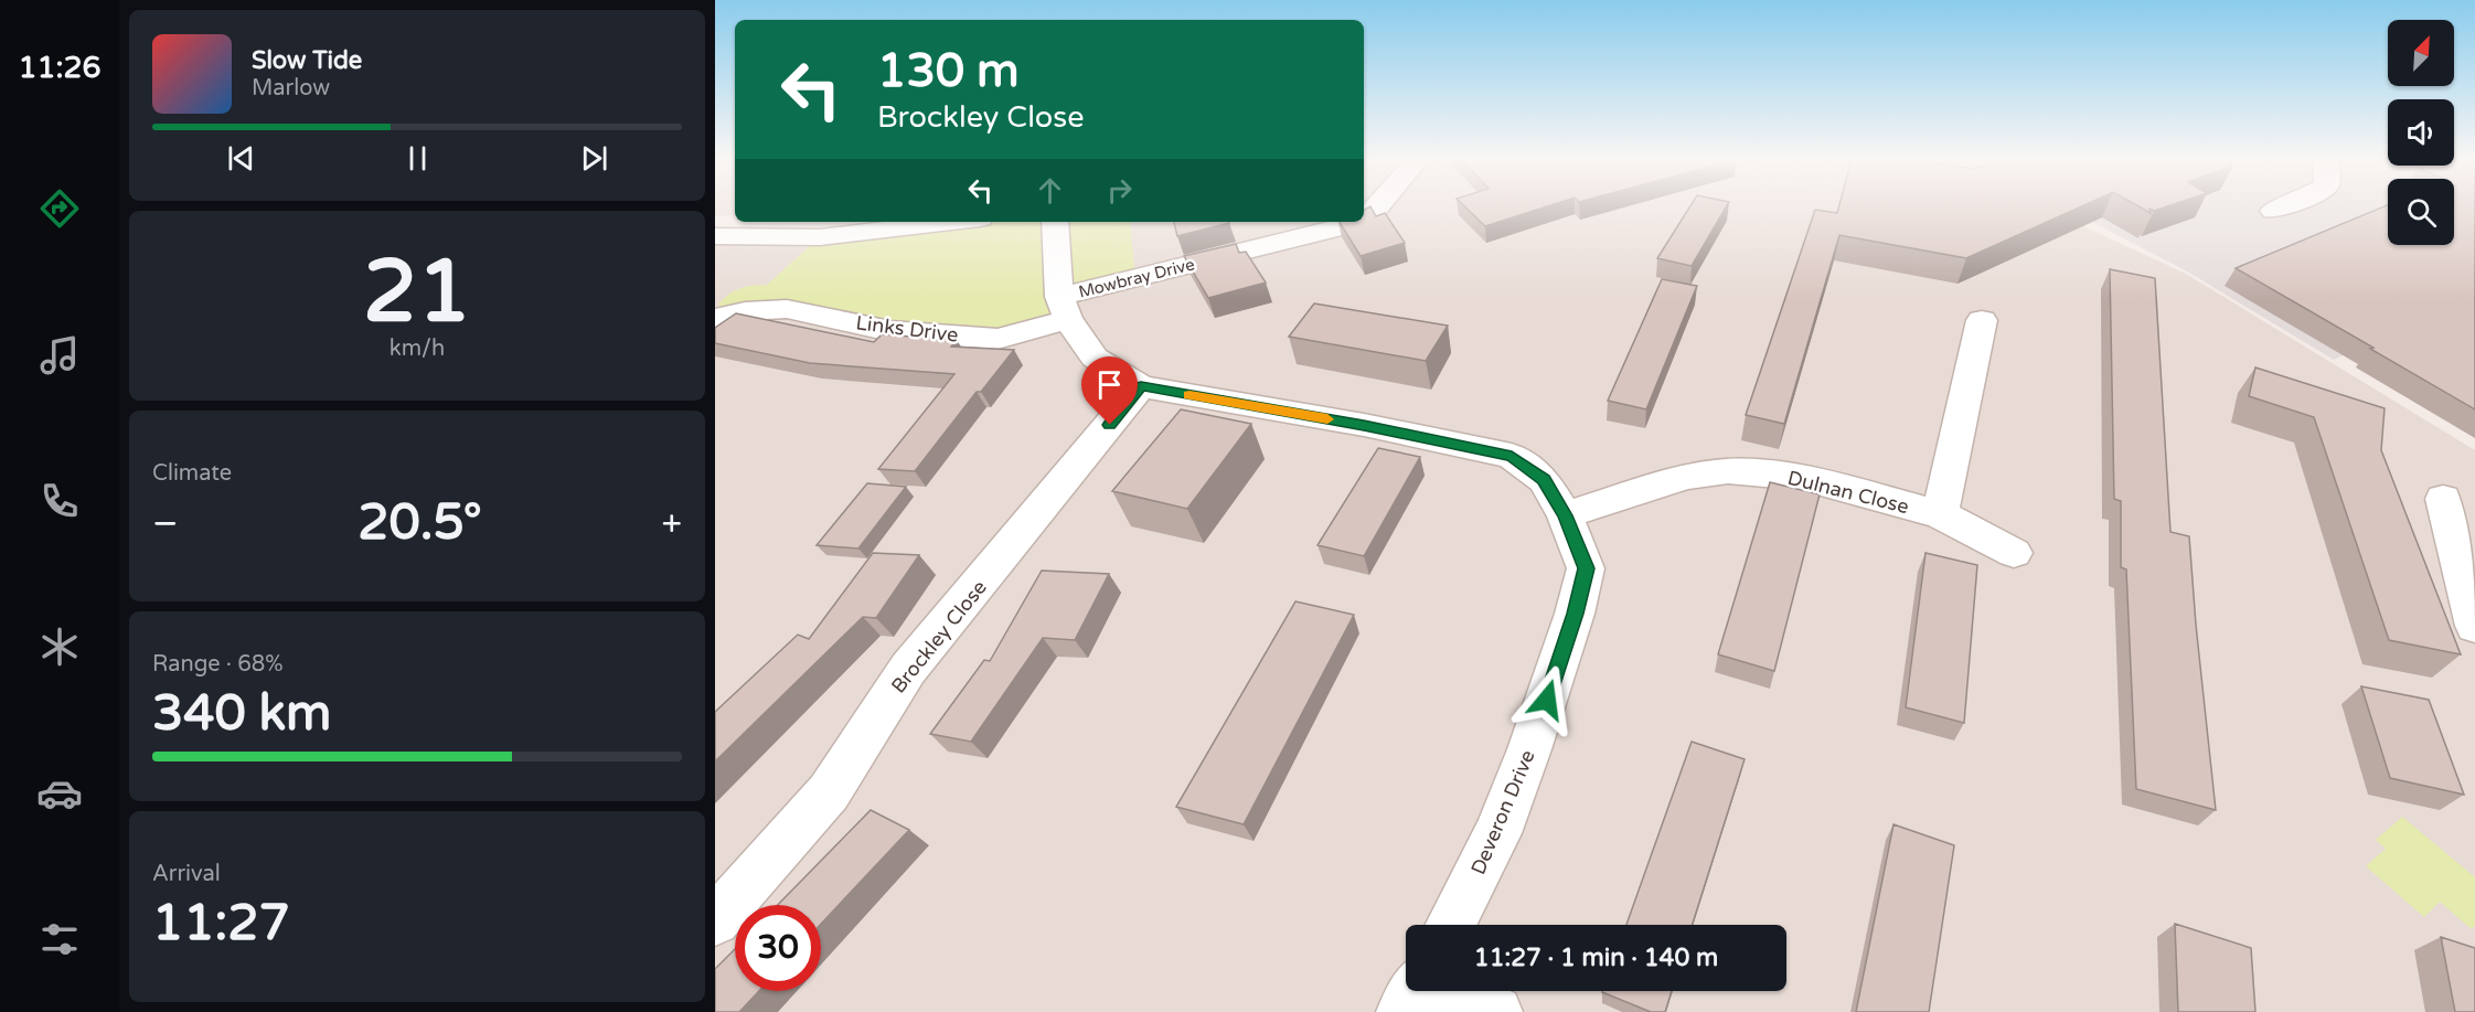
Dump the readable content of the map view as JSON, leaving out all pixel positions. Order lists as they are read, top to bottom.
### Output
{
  "streets": {
    "street": [
      "Mowbray Drive",
      "Links Drive",
      "Dulnan Close",
      "Brockley Close",
      "Deveron Drive"
    ]
  },
  "crossings": [
    ["Mowbray Drive", "Links Drive"],
    ["Dulnan Close", "Deveron Drive"],
    ["Brockley Close", "Deveron Drive"]
  ],
  "north": "top right",
  "page": {
    "tabs": "11:26",
    "turn": ["130 m", "Brockley Close"],
    "song": ["Slow Tide", "Marlow"],
    "tile": [
      ["21", "km/h"],
      "Climate",
      ["Range · 68%", "340 km"],
      ["Arrival", "11:27"]
    ],
    "heat": ["−", "20.5°", "+"],
    "limit": "30",
    "trip": "11:27 · 1 min · 140 m"
  }
}
